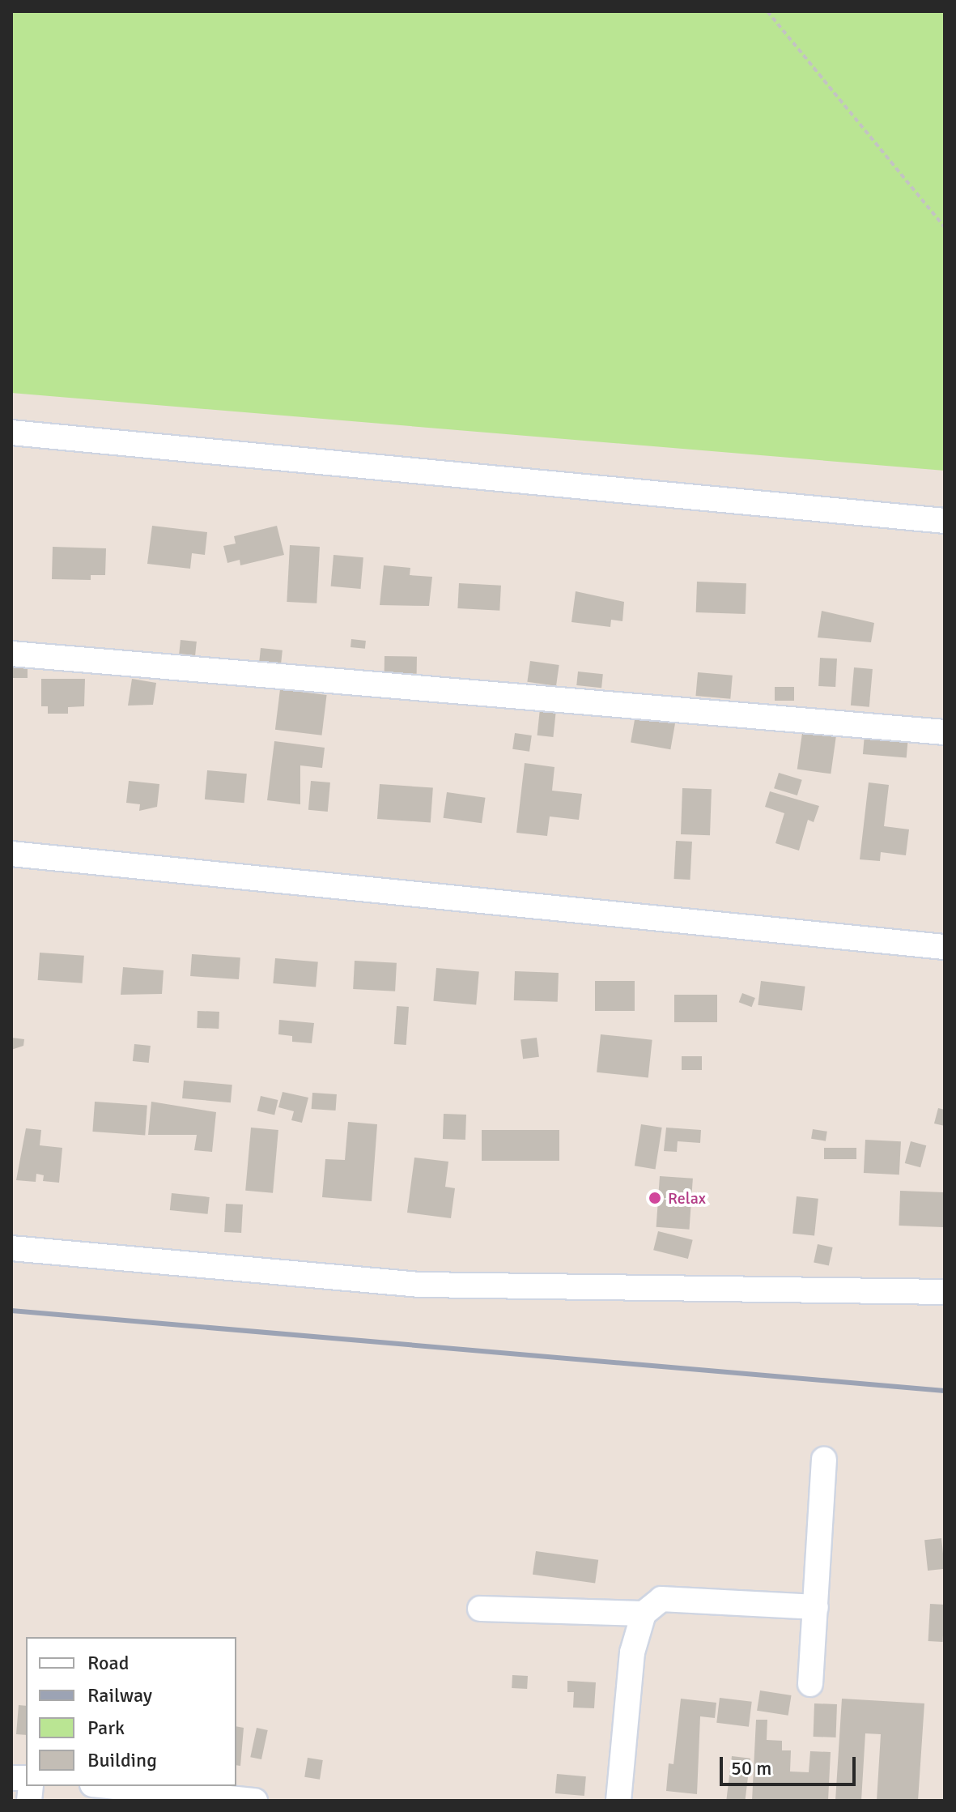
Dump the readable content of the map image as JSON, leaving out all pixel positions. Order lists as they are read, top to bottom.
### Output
{
  "places": ["Relax"],
  "legend": [
    "Road",
    "Railway",
    "Park",
    "Building"
  ],
  "scale_bar": "50 m"
}
